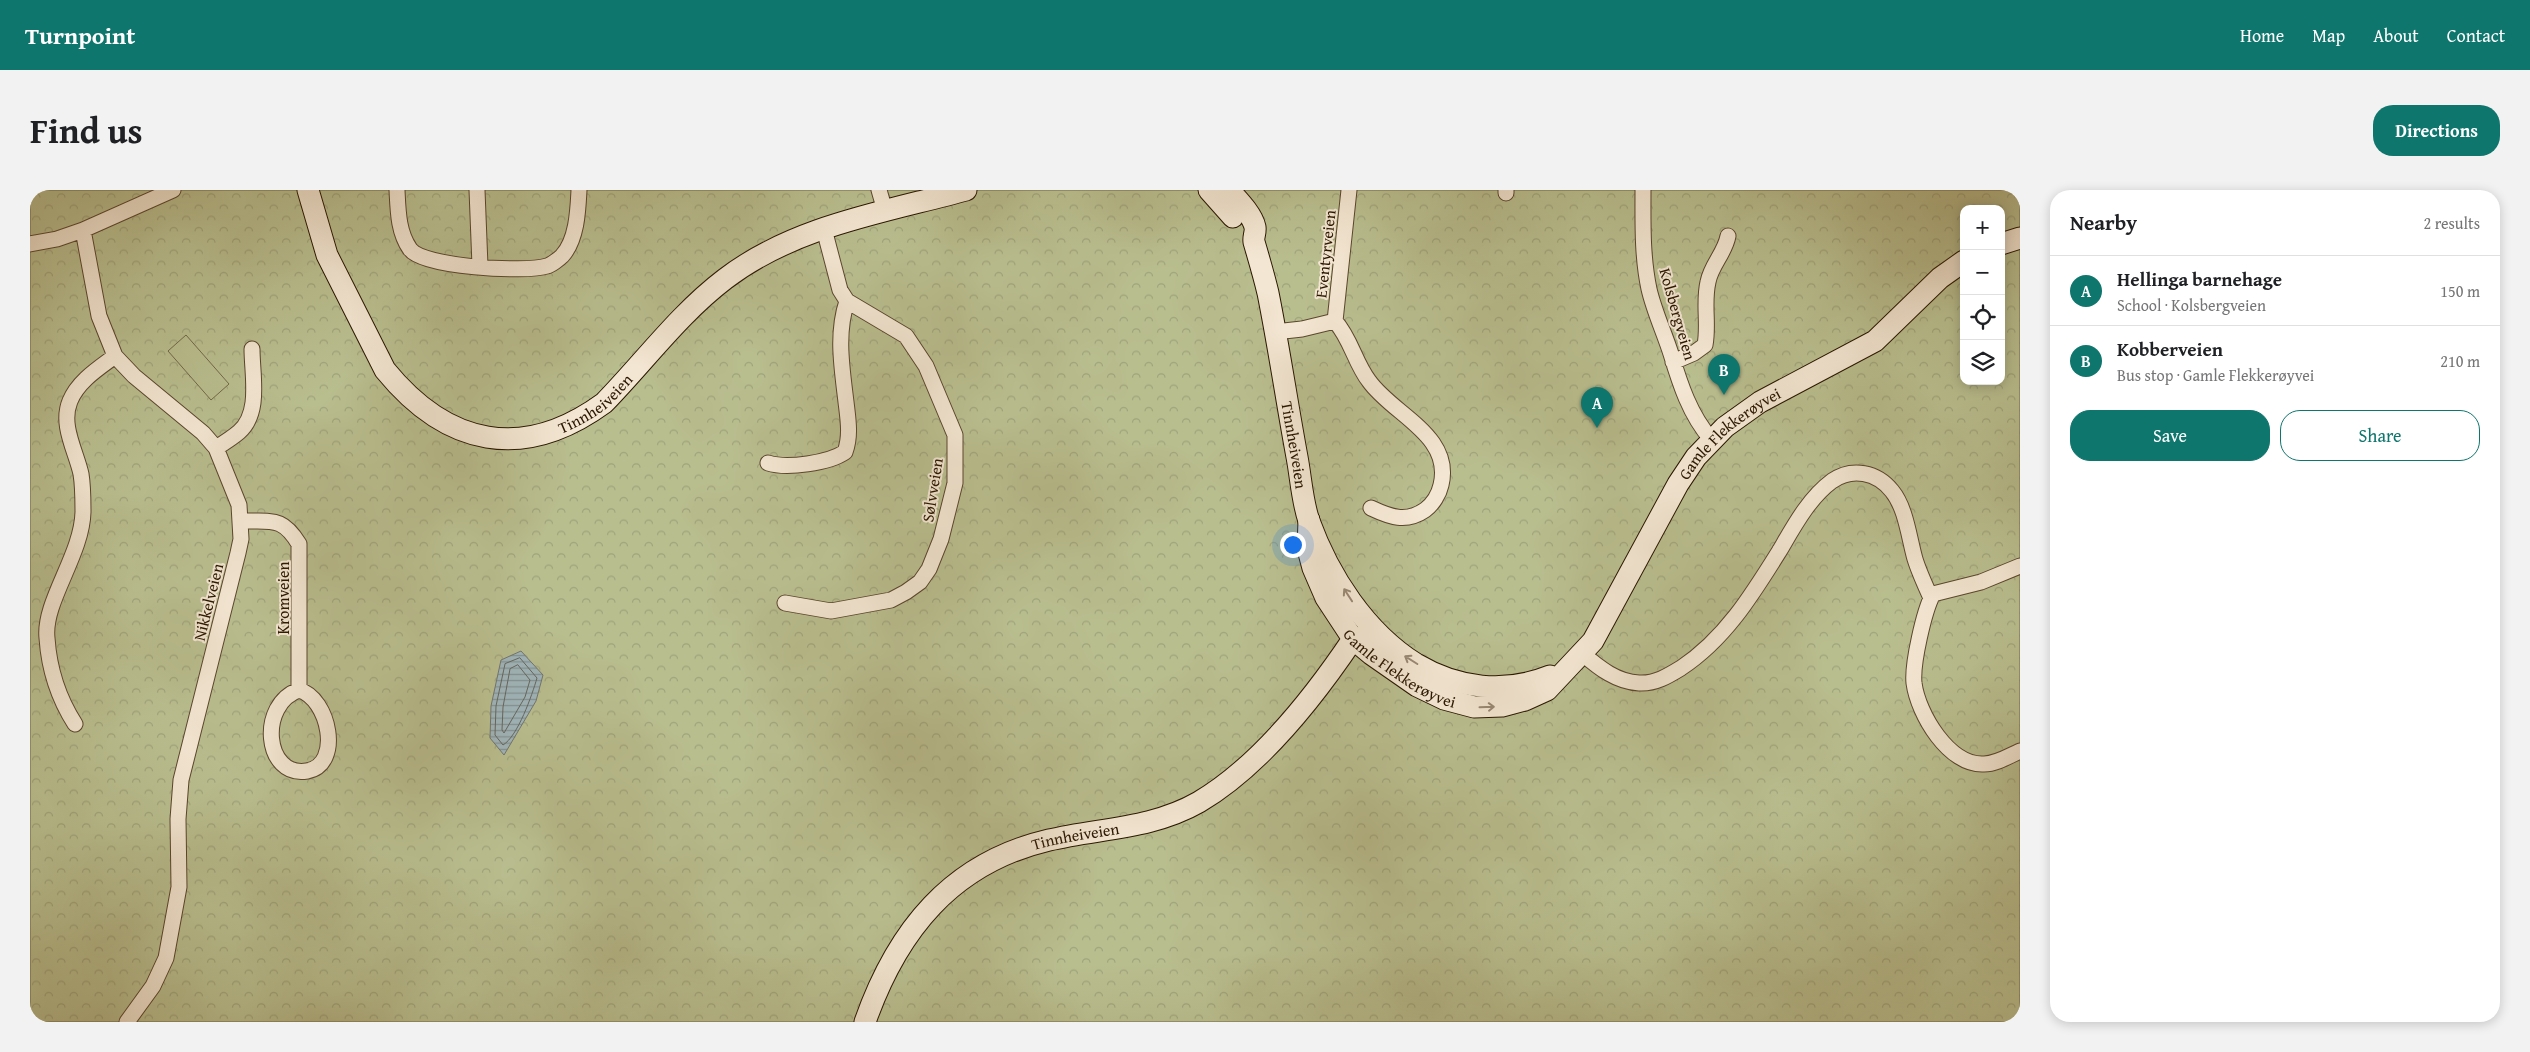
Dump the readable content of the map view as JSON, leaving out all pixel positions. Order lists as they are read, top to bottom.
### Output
{
  "streets": {
    "street": [
      "Eventyrveien",
      "Kolsbergveien",
      "Tinnheiveien",
      "Gamle Flekkerøyvei",
      "Sølvveien",
      "Kromveien",
      "Nikkelveien"
    ]
  },
  "crossings": [
    ["Eventyrveien", "Tinnheiveien"],
    ["Kolsbergveien", "Gamle Flekkerøyvei"],
    ["Tinnheiveien", "Gamle Flekkerøyvei"],
    ["Kromveien", "Nikkelveien"]
  ],
  "page": {
    "header": "Turnpoint",
    "nav": [
      "Home",
      "Map",
      "About",
      "Contact"
    ],
    "title": "Find us",
    "buttons": [
      "Directions",
      ["Save", "Share"]
    ],
    "heading": ["Nearby", "2 results"],
    "map_buttons": ["+", "−"],
    "list": [
      {
        "mark": "A",
        "name": "Hellinga barnehage",
        "note": "School · Kolsbergveien",
        "value": "150 m"
      },
      {
        "mark": "B",
        "name": "Kobberveien",
        "note": "Bus stop · Gamle Flekkerøyvei",
        "value": "210 m"
      }
    ],
    "pins": ["B", "A"]
  }
}
